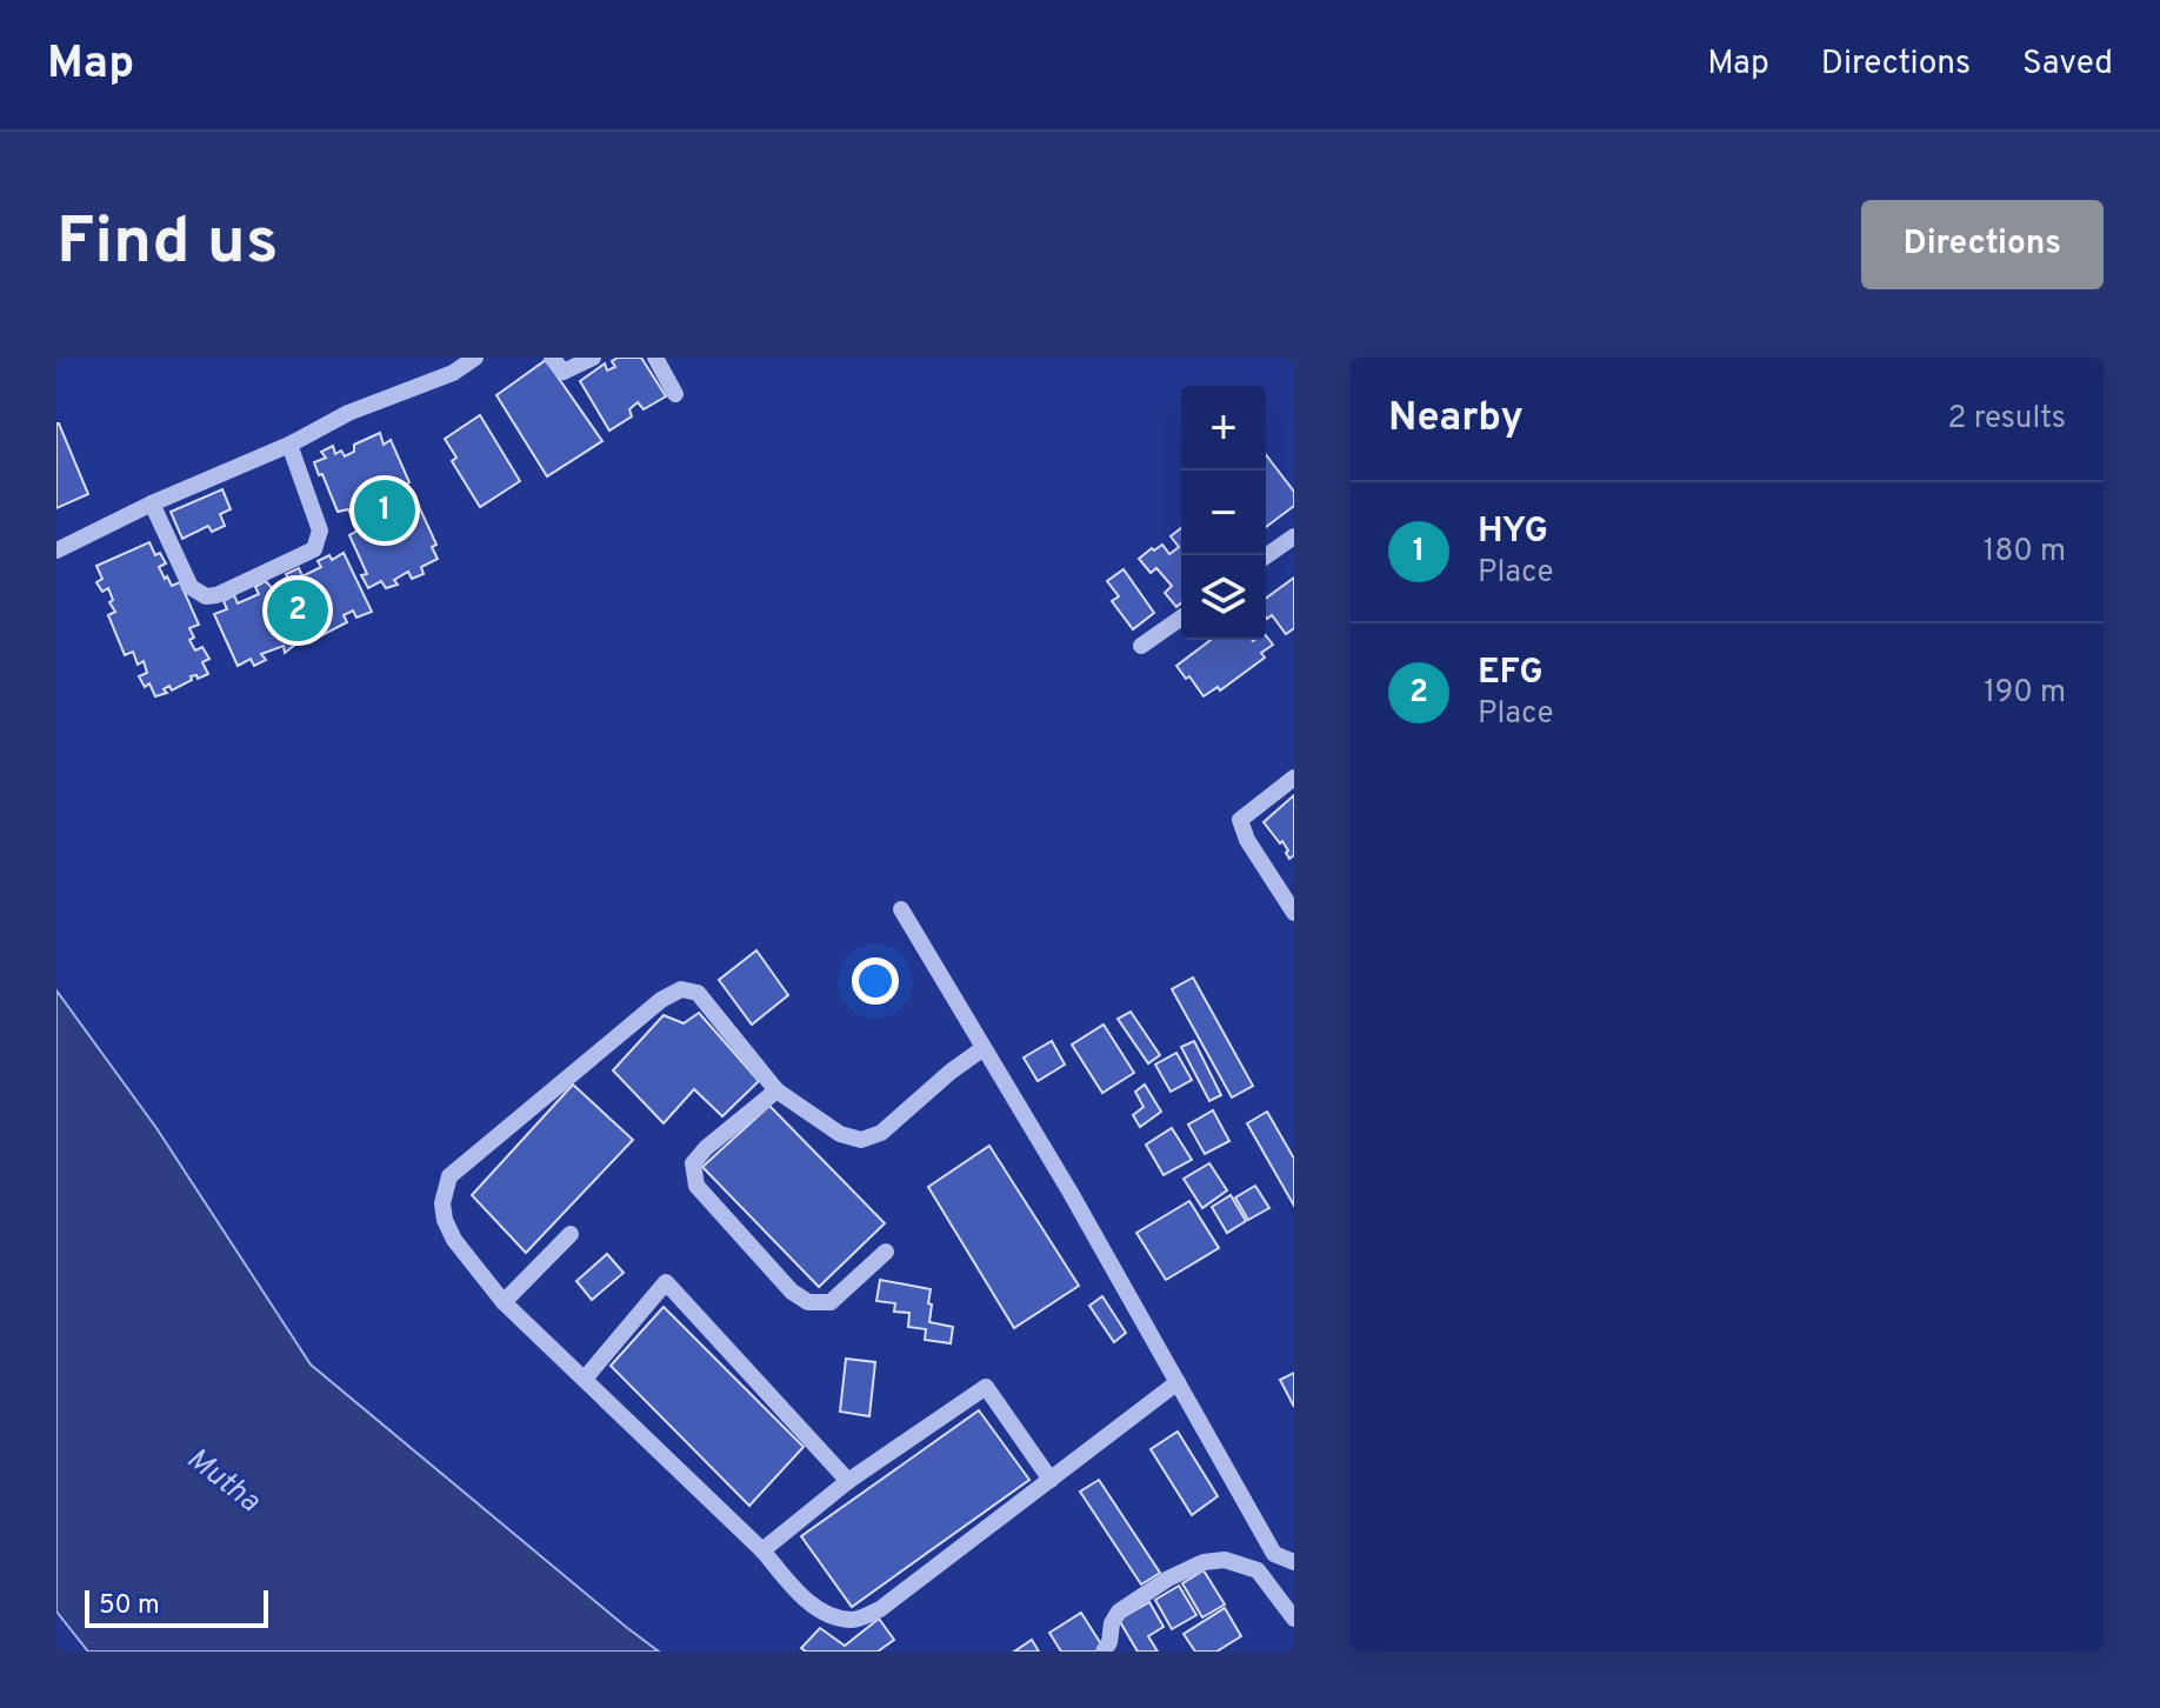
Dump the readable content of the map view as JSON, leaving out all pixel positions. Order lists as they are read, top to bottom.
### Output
{
  "water": ["Mutha"],
  "scale_bar": "50 m",
  "page": {
    "header": "Map",
    "nav": ["Map", "Directions", "Saved"],
    "buttons": "Directions",
    "title": "Find us",
    "heading": ["Nearby", "2 results"],
    "map_buttons": ["+", "−"],
    "pins": ["1", "2"],
    "list": [
      {
        "mark": "1",
        "name": "HYG",
        "note": "Place",
        "value": "180 m"
      },
      {
        "mark": "2",
        "name": "EFG",
        "note": "Place",
        "value": "190 m"
      }
    ],
    "scale": "50 m"
  }
}
